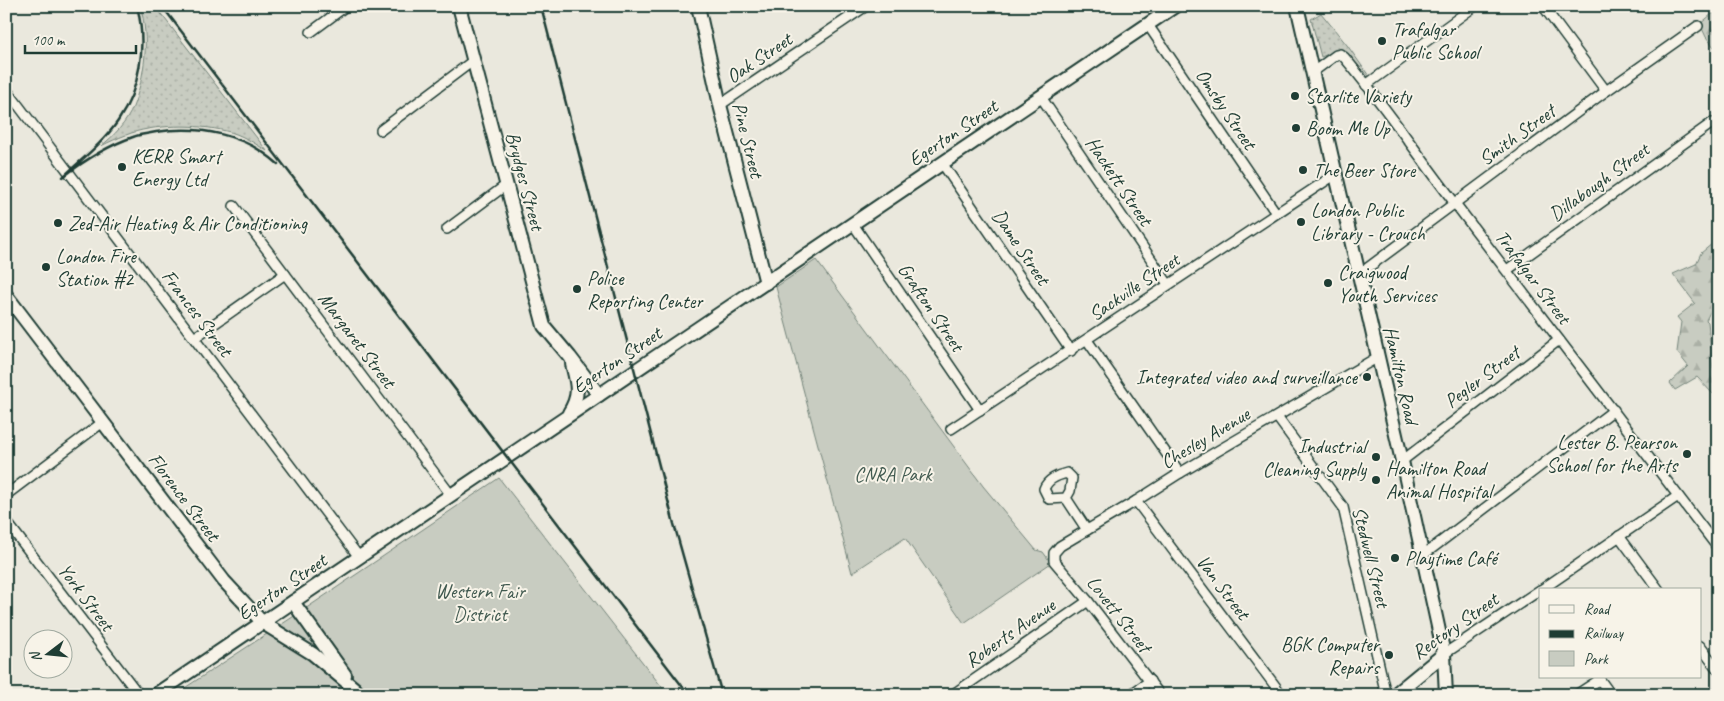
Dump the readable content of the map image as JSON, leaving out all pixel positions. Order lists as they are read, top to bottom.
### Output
{
  "streets": {
    "street": [
      "Oak Street",
      "Omsby Street",
      "Egerton Street",
      "Smith Street",
      "Pine Street",
      "Brydges Street",
      "Hackett Street",
      "Dillabough Street",
      "Dame Street",
      "Trafalgar Street",
      "Sackville Street",
      "Grafton Street",
      "Frances Street",
      "Margaret Street",
      "Hamilton Road",
      "Pegler Street",
      "Chesley Avenue",
      "Florence Street",
      "Stedwell Street",
      "Van Street",
      "York Street",
      "Lovett Street",
      "Rectory Street",
      "Roberts Avenue"
    ]
  },
  "crossings": [
    ["Oak Street", "Pine Street"],
    ["Omsby Street", "Egerton Street"],
    ["Omsby Street", "Sackville Street"],
    ["Egerton Street", "Pine Street"],
    ["Egerton Street", "Brydges Street"],
    ["Egerton Street", "Hackett Street"],
    ["Egerton Street", "Dame Street"],
    ["Egerton Street", "Grafton Street"],
    ["Egerton Street", "Frances Street"],
    ["Egerton Street", "Margaret Street"],
    ["Egerton Street", "Florence Street"],
    ["Smith Street", "Trafalgar Street"],
    ["Smith Street", "Hamilton Road"],
    ["Hackett Street", "Sackville Street"],
    ["Dillabough Street", "Trafalgar Street"],
    ["Dame Street", "Sackville Street"],
    ["Trafalgar Street", "Hamilton Road"],
    ["Trafalgar Street", "Pegler Street"],
    ["Trafalgar Street", "Rectory Street"],
    ["Sackville Street", "Grafton Street"],
    ["Sackville Street", "Hamilton Road"],
    ["Hamilton Road", "Pegler Street"],
    ["Hamilton Road", "Chesley Avenue"],
    ["Hamilton Road", "Rectory Street"],
    ["Chesley Avenue", "Stedwell Street"],
    ["Chesley Avenue", "Van Street"],
    ["Chesley Avenue", "Lovett Street"],
    ["Lovett Street", "Roberts Avenue"]
  ],
  "parks": ["CNRA Park", "Western Fair District"],
  "places": [
    "Trafalgar Public School",
    "Starlite Variety",
    "Boom Me Up",
    "KERR Smart Energy Ltd",
    "The Beer Store",
    "London Public Library - Crouch",
    "Zed-Air Heating & Air Conditioning",
    "London Fire Station #2",
    "Craigwood Youth Services",
    "Police Reporting Center",
    "Integrated video and surveillance",
    "Lester B. Pearson School for the Arts",
    "Industrial Cleaning Supply",
    "Hamilton Road Animal Hospital",
    "Playtime Café",
    "BGK Computer Repairs"
  ],
  "legend": ["Road", "Railway", "Park"],
  "scale_bar": "100 m",
  "north": "left"
}
